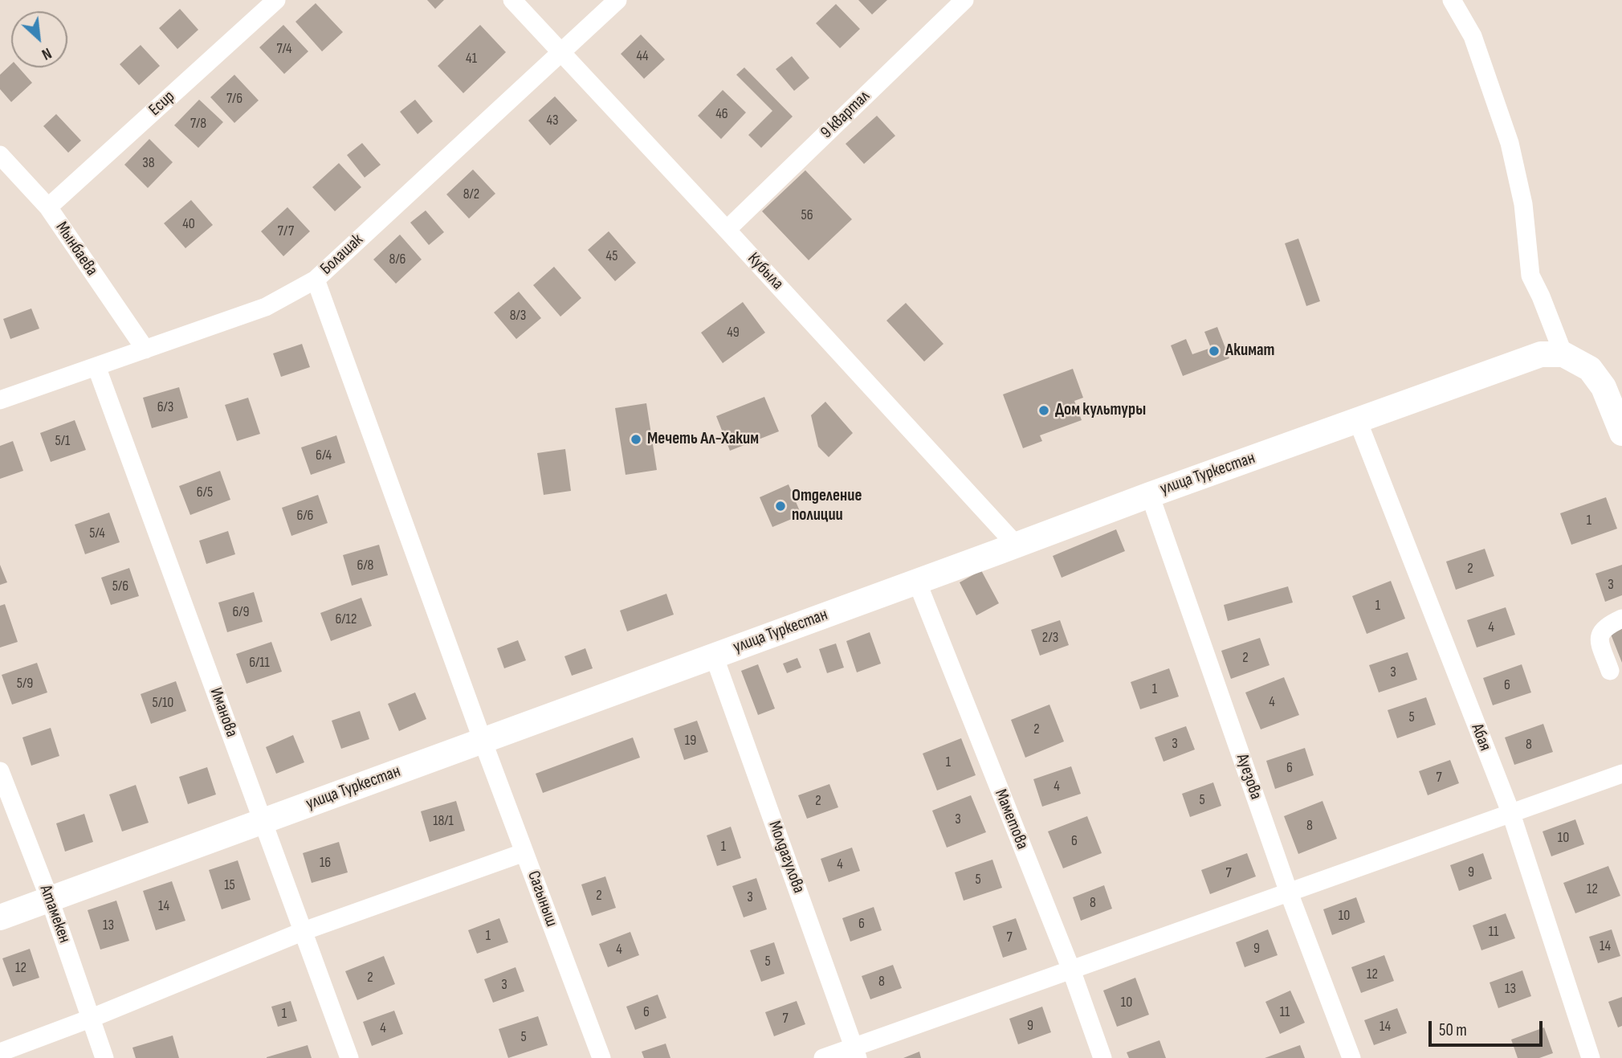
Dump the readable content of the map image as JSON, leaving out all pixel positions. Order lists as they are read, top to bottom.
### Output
{
  "streets": {
    "street": [
      "Есир",
      "9 квартал",
      "Мынбаева",
      "Болашак",
      "Кубыла",
      "улица Туркестан",
      "Иманова",
      "Абая",
      "Ауезова",
      "Маметова",
      "Молдагулова",
      "Сагыныш",
      "Атамекен"
    ]
  },
  "crossings": [
    ["Есир", "Мынбаева"],
    ["9 квартал", "Кубыла"],
    ["Мынбаева", "Болашак"],
    ["Болашак", "Кубыла"],
    ["Болашак", "Иманова"],
    ["Болашак", "Сагыныш"],
    ["Кубыла", "улица Туркестан"],
    ["улица Туркестан", "Иманова"],
    ["улица Туркестан", "Абая"],
    ["улица Туркестан", "Ауезова"],
    ["улица Туркестан", "Маметова"],
    ["улица Туркестан", "Молдагулова"],
    ["улица Туркестан", "Сагыныш"],
    ["улица Туркестан", "Атамекен"]
  ],
  "places": [
    "Акимат",
    "Дом культуры",
    "Мечеть Ал-Хаким",
    "Отделение полиции"
  ],
  "house_numbers": [
    "7/4",
    "44",
    "41",
    "7/6",
    "46",
    "43",
    "7/8",
    "38",
    "8/2",
    "56",
    "40",
    "7/7",
    "45",
    "8/6",
    "8/3",
    "49",
    "6/3",
    "5/1",
    "6/4",
    "6/5",
    "6/6",
    "1",
    "5/4",
    "6/8",
    "2",
    "3",
    "5/6",
    "1",
    "6/9",
    "6/12",
    "4",
    "2/3",
    "2",
    "6/11",
    "3",
    "5/9",
    "6",
    "1",
    "4",
    "5/10",
    "5",
    "2",
    "19",
    "3",
    "8",
    "1",
    "6",
    "7",
    "4",
    "5",
    "2",
    "3",
    "18/1",
    "8",
    "10",
    "6",
    "1",
    "16",
    "4",
    "9",
    "7",
    "5",
    "15",
    "12",
    "2",
    "3",
    "8",
    "14",
    "10",
    "6",
    "13",
    "11",
    "1",
    "7",
    "14",
    "9",
    "4",
    "5",
    "12",
    "12",
    "2",
    "8",
    "3",
    "13",
    "10",
    "6",
    "11",
    "1",
    "7",
    "9",
    "14",
    "4",
    "5"
  ],
  "scale_bar": "50 m",
  "north": "bottom right"
}
